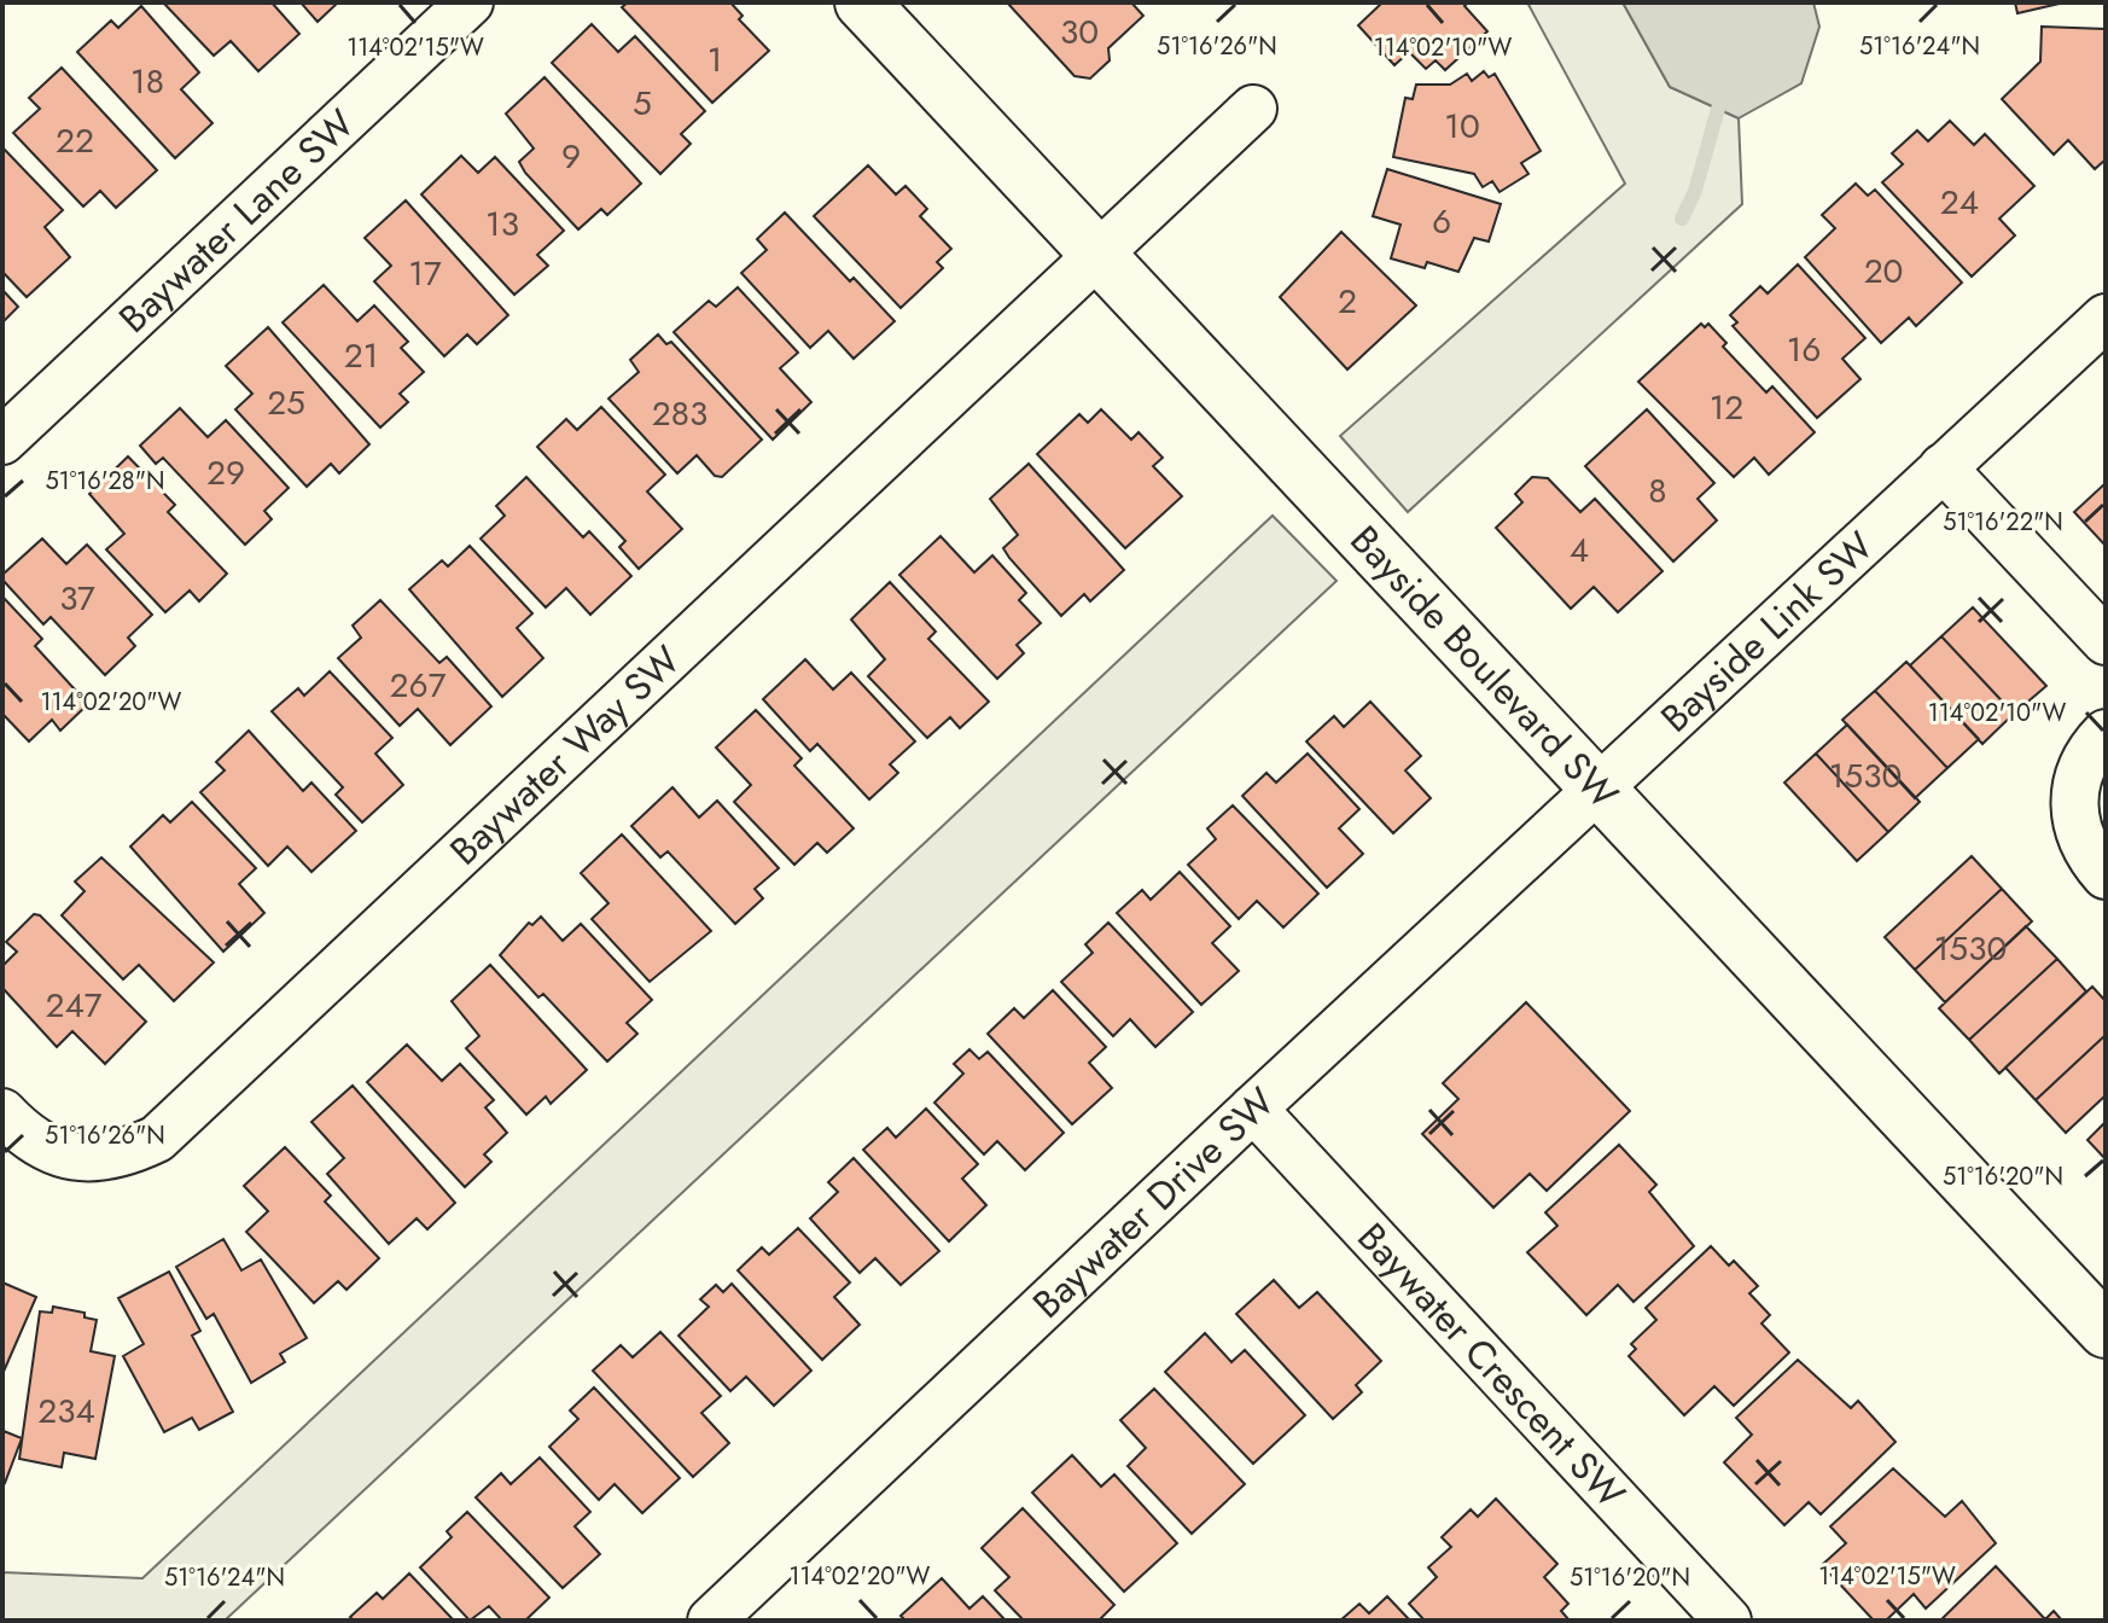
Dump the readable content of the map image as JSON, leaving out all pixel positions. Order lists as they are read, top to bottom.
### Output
{
  "streets": {
    "street": [
      "Baywater Lane SW",
      "Bayside Link SW",
      "Bayside Boulevard SW",
      "Baywater Way SW",
      "Baywater Drive SW",
      "Baywater Crescent SW"
    ]
  },
  "crossings": [
    ["Bayside Link SW", "Bayside Boulevard SW"],
    ["Bayside Link SW", "Baywater Drive SW"],
    ["Bayside Boulevard SW", "Baywater Way SW"],
    ["Bayside Boulevard SW", "Baywater Drive SW"],
    ["Baywater Drive SW", "Baywater Crescent SW"]
  ],
  "house_numbers": [
    "30",
    "1",
    "18",
    "5",
    "10",
    "22",
    "9",
    "24",
    "6",
    "13",
    "20",
    "17",
    "2",
    "16",
    "21",
    "25",
    "12",
    "283",
    "29",
    "8",
    "4",
    "37",
    "267",
    "1530",
    "1530",
    "247",
    "234"
  ],
  "coordinates": [
    "51°16'26\"N",
    "51°16'24\"N",
    "114°02'15\"W",
    "114°02'10\"W",
    "51°16'28\"N",
    "51°16'22\"N",
    "114°02'20\"W",
    "51°16'20\"N"
  ]
}
